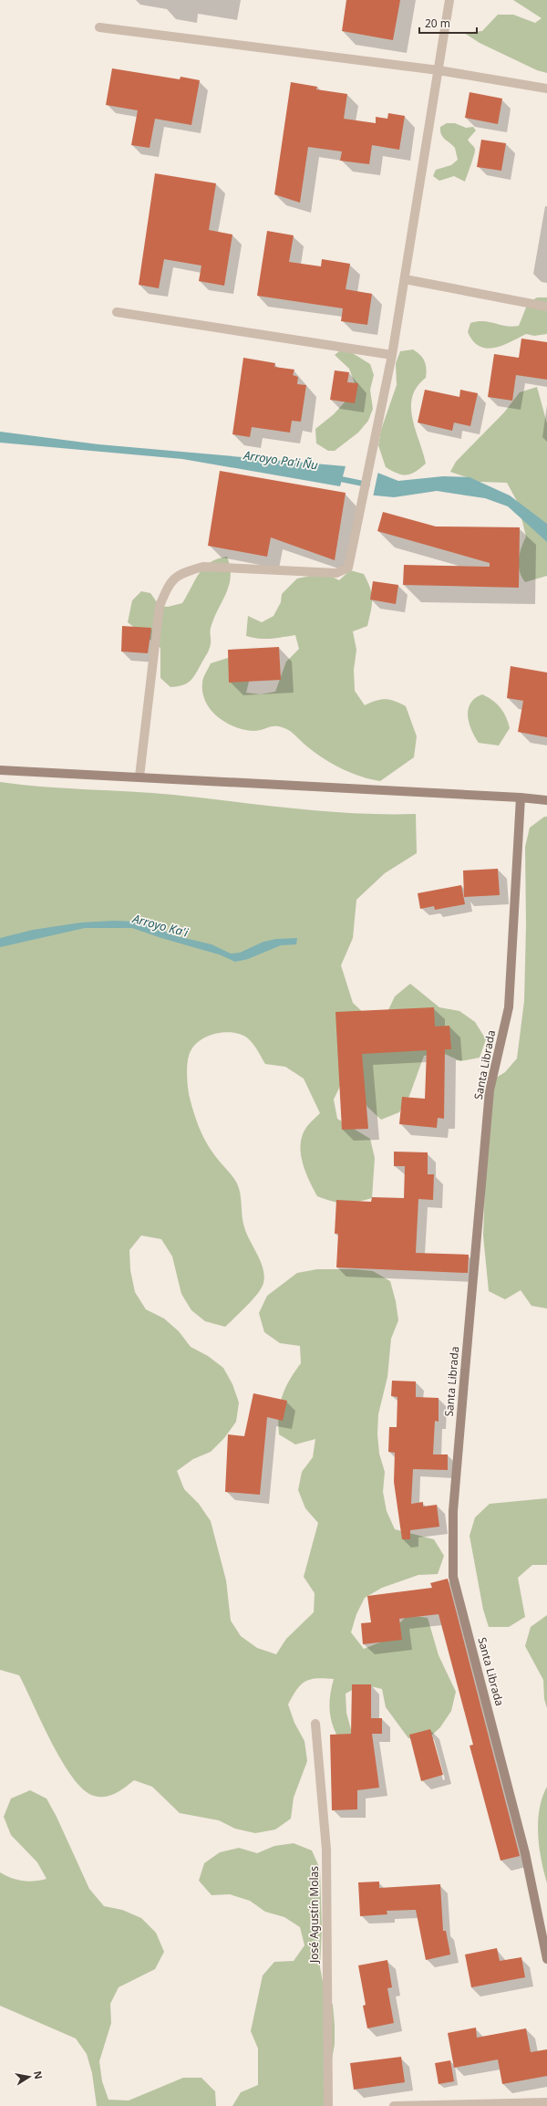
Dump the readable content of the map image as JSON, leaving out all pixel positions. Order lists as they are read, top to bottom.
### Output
{
  "streets": {
    "street": ["Santa Librada", "José Agustín Molas"]
  },
  "water": ["Arroyo Pa'i Ñu", "Arroyo Ka'i"],
  "scale_bar": "20 m",
  "north": "right"
}
